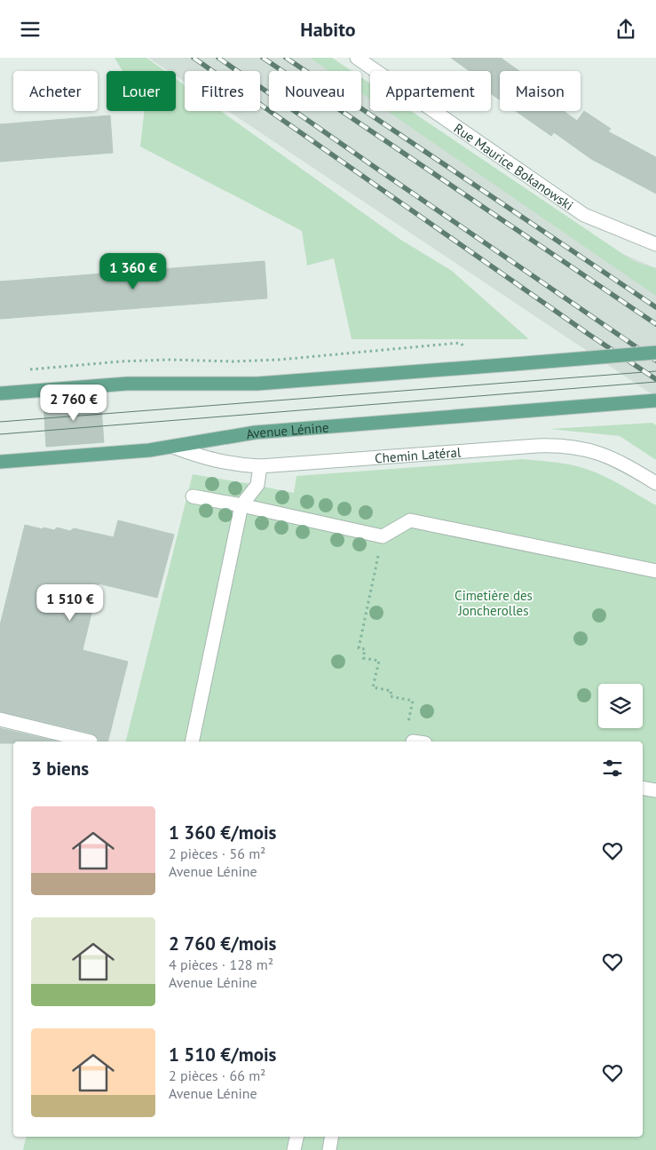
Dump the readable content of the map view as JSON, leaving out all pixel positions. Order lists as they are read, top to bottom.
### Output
{
  "streets": {
    "main road": ["Avenue Lénine"],
    "street": ["Rue Maurice Bokanowski", "Chemin Latéral"]
  },
  "crossings": [
    ["Avenue Lénine", "Chemin Latéral"]
  ],
  "parks": ["Cimetière des Joncherolles"],
  "page": {
    "header": "Habito",
    "chip": [
      "Acheter",
      "Louer",
      "Filtres",
      "Nouveau",
      "Appartement",
      "Maison"
    ],
    "price": ["1 360 €", "2 760 €", "1 510 €"],
    "heading": "3 biens",
    "list": [
      {
        "name": "1 360 €/mois",
        "note": "2 pièces · 56 m² · Avenue Lénine"
      },
      {
        "name": "2 760 €/mois",
        "note": "4 pièces · 128 m² · Avenue Lénine"
      },
      {
        "name": "1 510 €/mois",
        "note": "2 pièces · 66 m² · Avenue Lénine"
      }
    ]
  }
}
